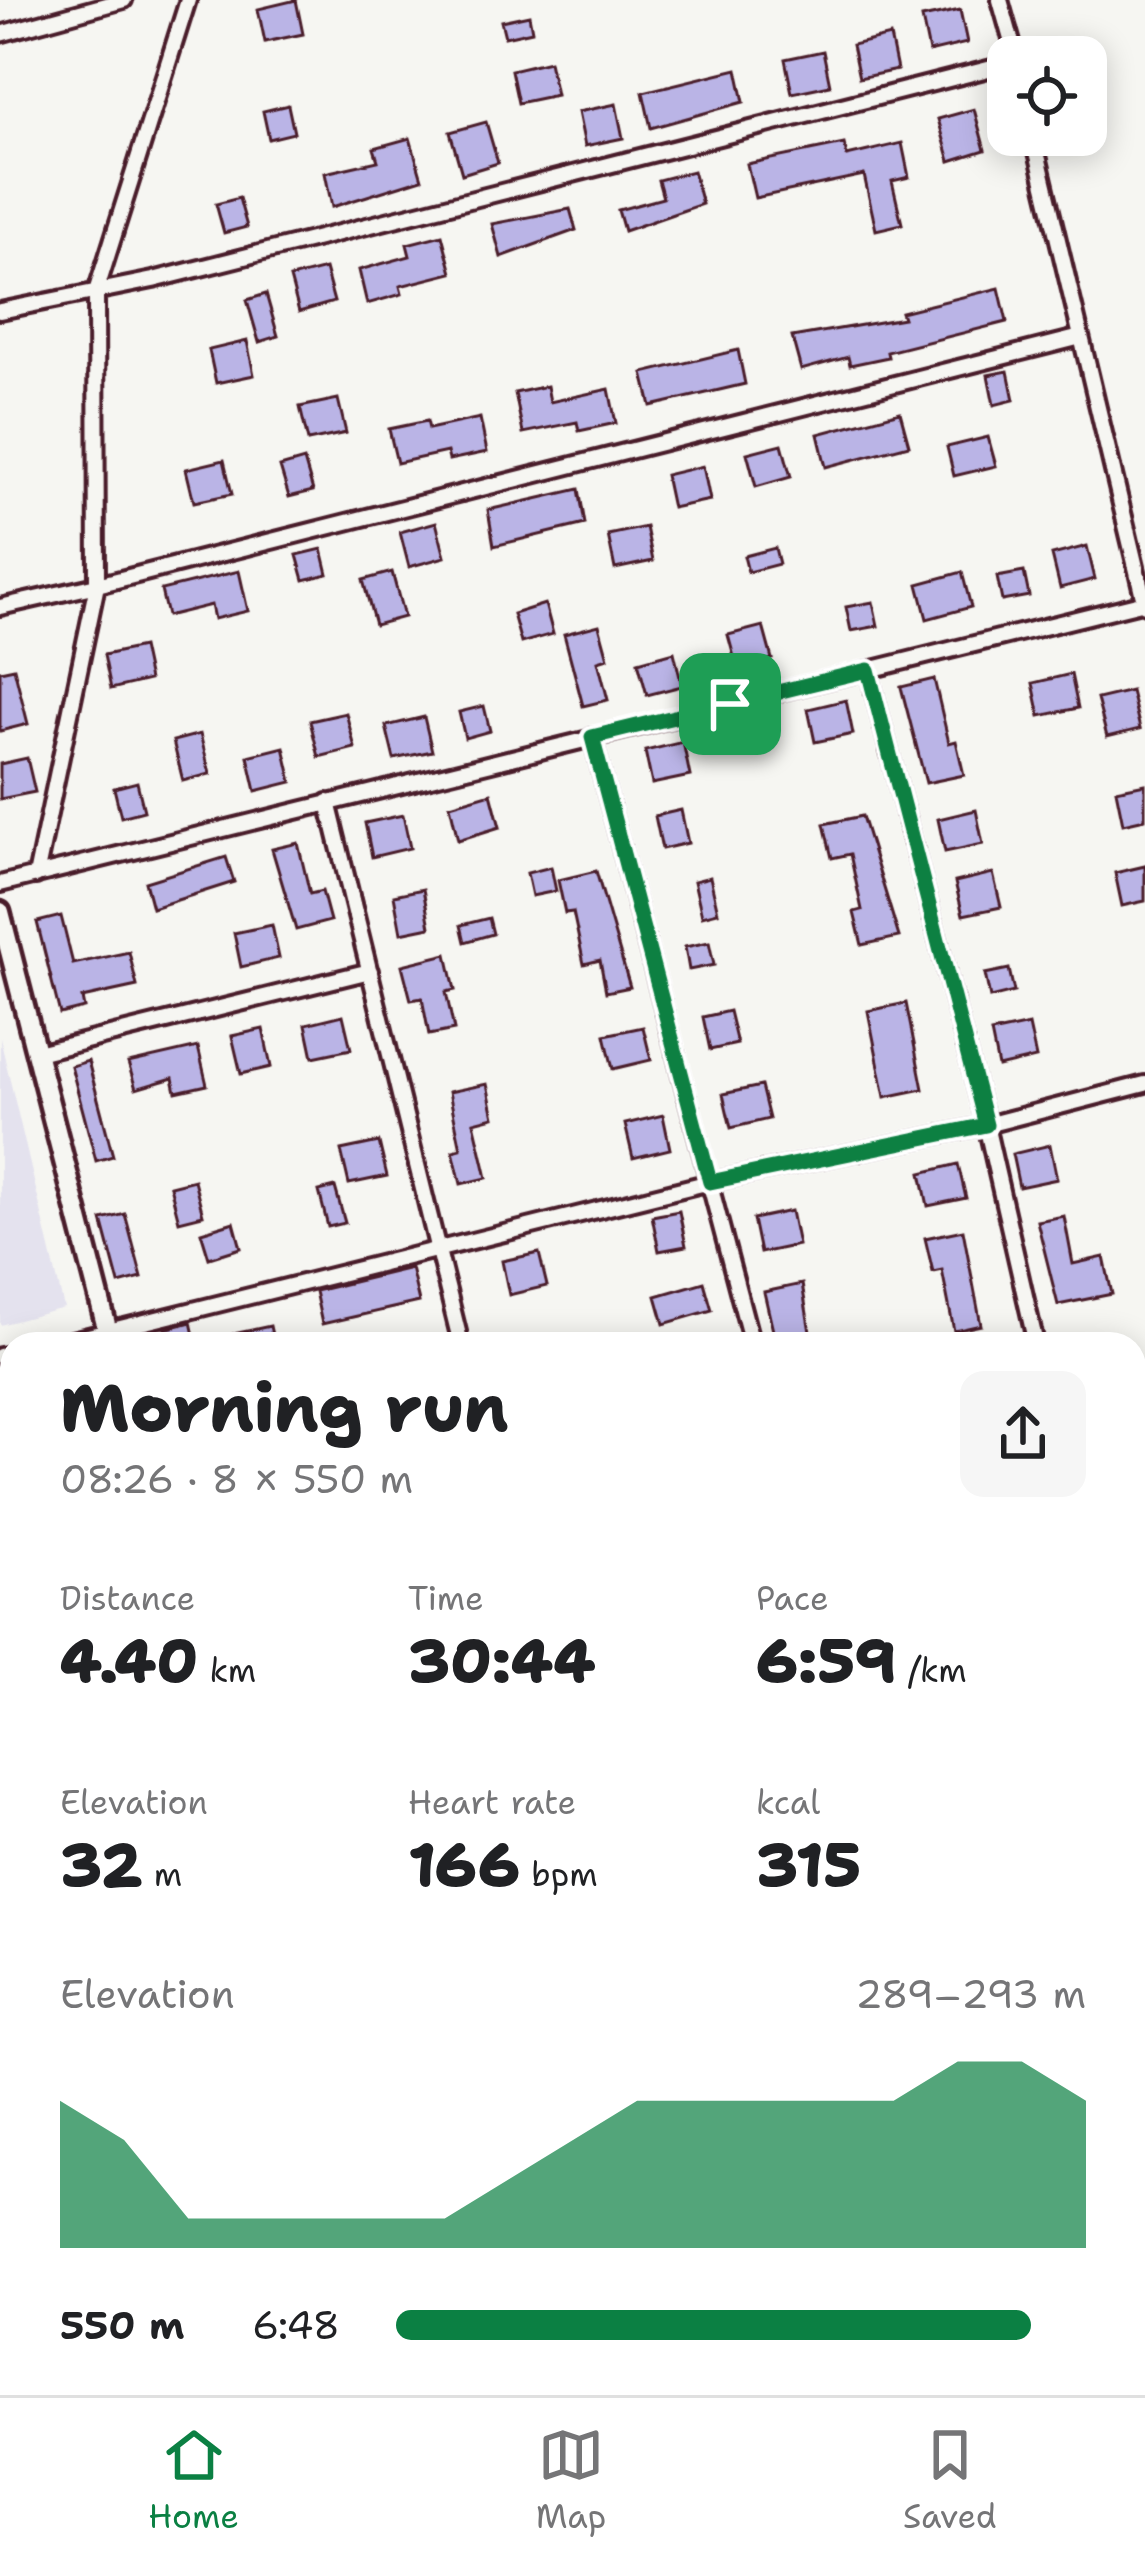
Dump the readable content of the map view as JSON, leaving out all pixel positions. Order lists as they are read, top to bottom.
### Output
{
  "page": {
    "heading": ["Morning run", "08:26 · 8 × 550 m"],
    "stats": [
      ["Distance", "4.40 km"],
      ["Time", "30:44"],
      ["Pace", "6:59 /km"],
      ["Elevation", "32 m"],
      ["Heart rate", "166 bpm"],
      ["kcal", "315"]
    ],
    "chart": ["Elevation", "289–293 m"],
    "list": [
      {
        "name": "550 m",
        "note": "6:48"
      }
    ],
    "tabs": ["Home", "Map", "Saved"]
  }
}
